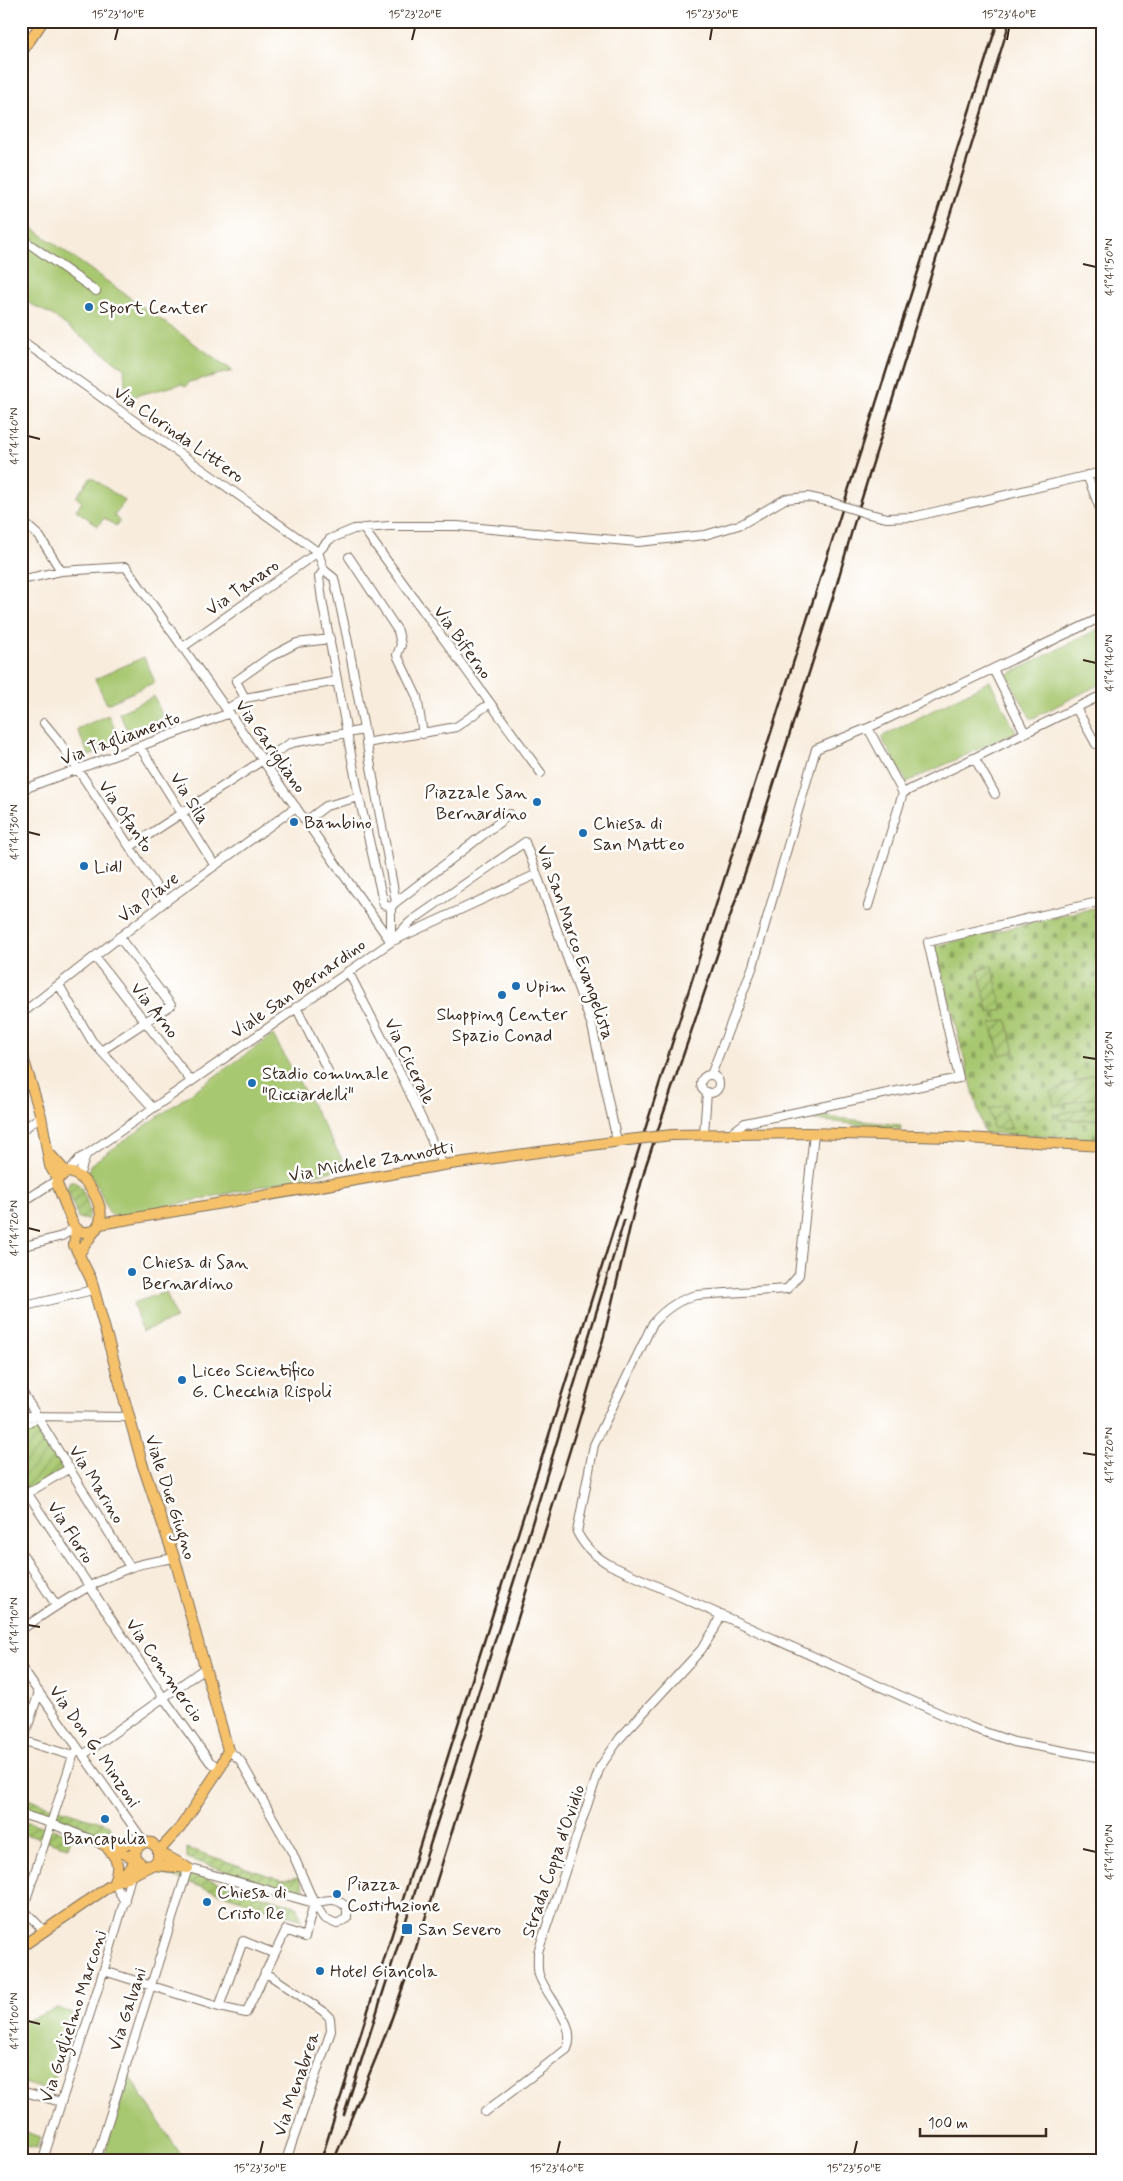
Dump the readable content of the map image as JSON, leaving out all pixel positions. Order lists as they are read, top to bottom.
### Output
{
  "streets": {
    "main road": ["Via Michele Zannotti", "Viale Due Giugno"],
    "street": [
      "Via Clorinda Littero",
      "Via Tanaro",
      "Via Biferno",
      "Via Tagliamento",
      "Via Garigliano",
      "Via Sila",
      "Via Ofanto",
      "Via Piave",
      "Via San Marco Evangelista",
      "Viale San Bernardino",
      "Via Arno",
      "Via Cicerale",
      "Via Marino",
      "Via Florio",
      "Via Commercio",
      "Via Don G. Minzoni",
      "Strada Coppa d'Ovidio",
      "Via Galvani",
      "Via Guglielmo Marconi",
      "Via Menabrea"
    ]
  },
  "crossings": [
    ["Via Clorinda Littero", "Via Tanaro"],
    ["Via Tanaro", "Via Biferno"],
    ["Via Tanaro", "Via Garigliano"],
    ["Via Tagliamento", "Via Garigliano"],
    ["Via Tagliamento", "Via Sila"],
    ["Via Tagliamento", "Via Ofanto"],
    ["Via Garigliano", "Via Piave"],
    ["Via Garigliano", "Viale San Bernardino"],
    ["Via Sila", "Via Piave"],
    ["Via Ofanto", "Via Piave"],
    ["Via Piave", "Via Arno"],
    ["Via San Marco Evangelista", "Viale San Bernardino"],
    ["Via San Marco Evangelista", "Via Michele Zannotti"],
    ["Viale San Bernardino", "Via Arno"],
    ["Viale San Bernardino", "Via Cicerale"],
    ["Via Cicerale", "Via Michele Zannotti"],
    ["Via Michele Zannotti", "Viale Due Giugno"],
    ["Via Florio", "Via Commercio"]
  ],
  "places": {
    "other": [
      "Sport Center",
      "Piazzale San Bernardino",
      "Bambino",
      "Chiesa di San Matteo",
      "Lidl",
      "Upim",
      "Shopping Center Spazio Conad",
      "Stadio comunale \"Ricciardelli\"",
      "Chiesa di San Bernardino",
      "Liceo Scientifico G. Checchia Rispoli",
      "Bancapulia",
      "Piazza Costituzione",
      "Chiesa di Cristo Re",
      "Hotel Giancola"
    ],
    "transit": ["San Severo"]
  },
  "scale_bar": "100 m",
  "coordinates": [
    "15°23'10\"E",
    "15°23'20\"E",
    "15°23'30\"E",
    "15°23'40\"E",
    "41°41'50\"N",
    "41°41'40\"N",
    "41°41'30\"N",
    "41°41'20\"N",
    "41°41'10\"N",
    "41°41'00\"N",
    "15°23'50\"E"
  ]
}
